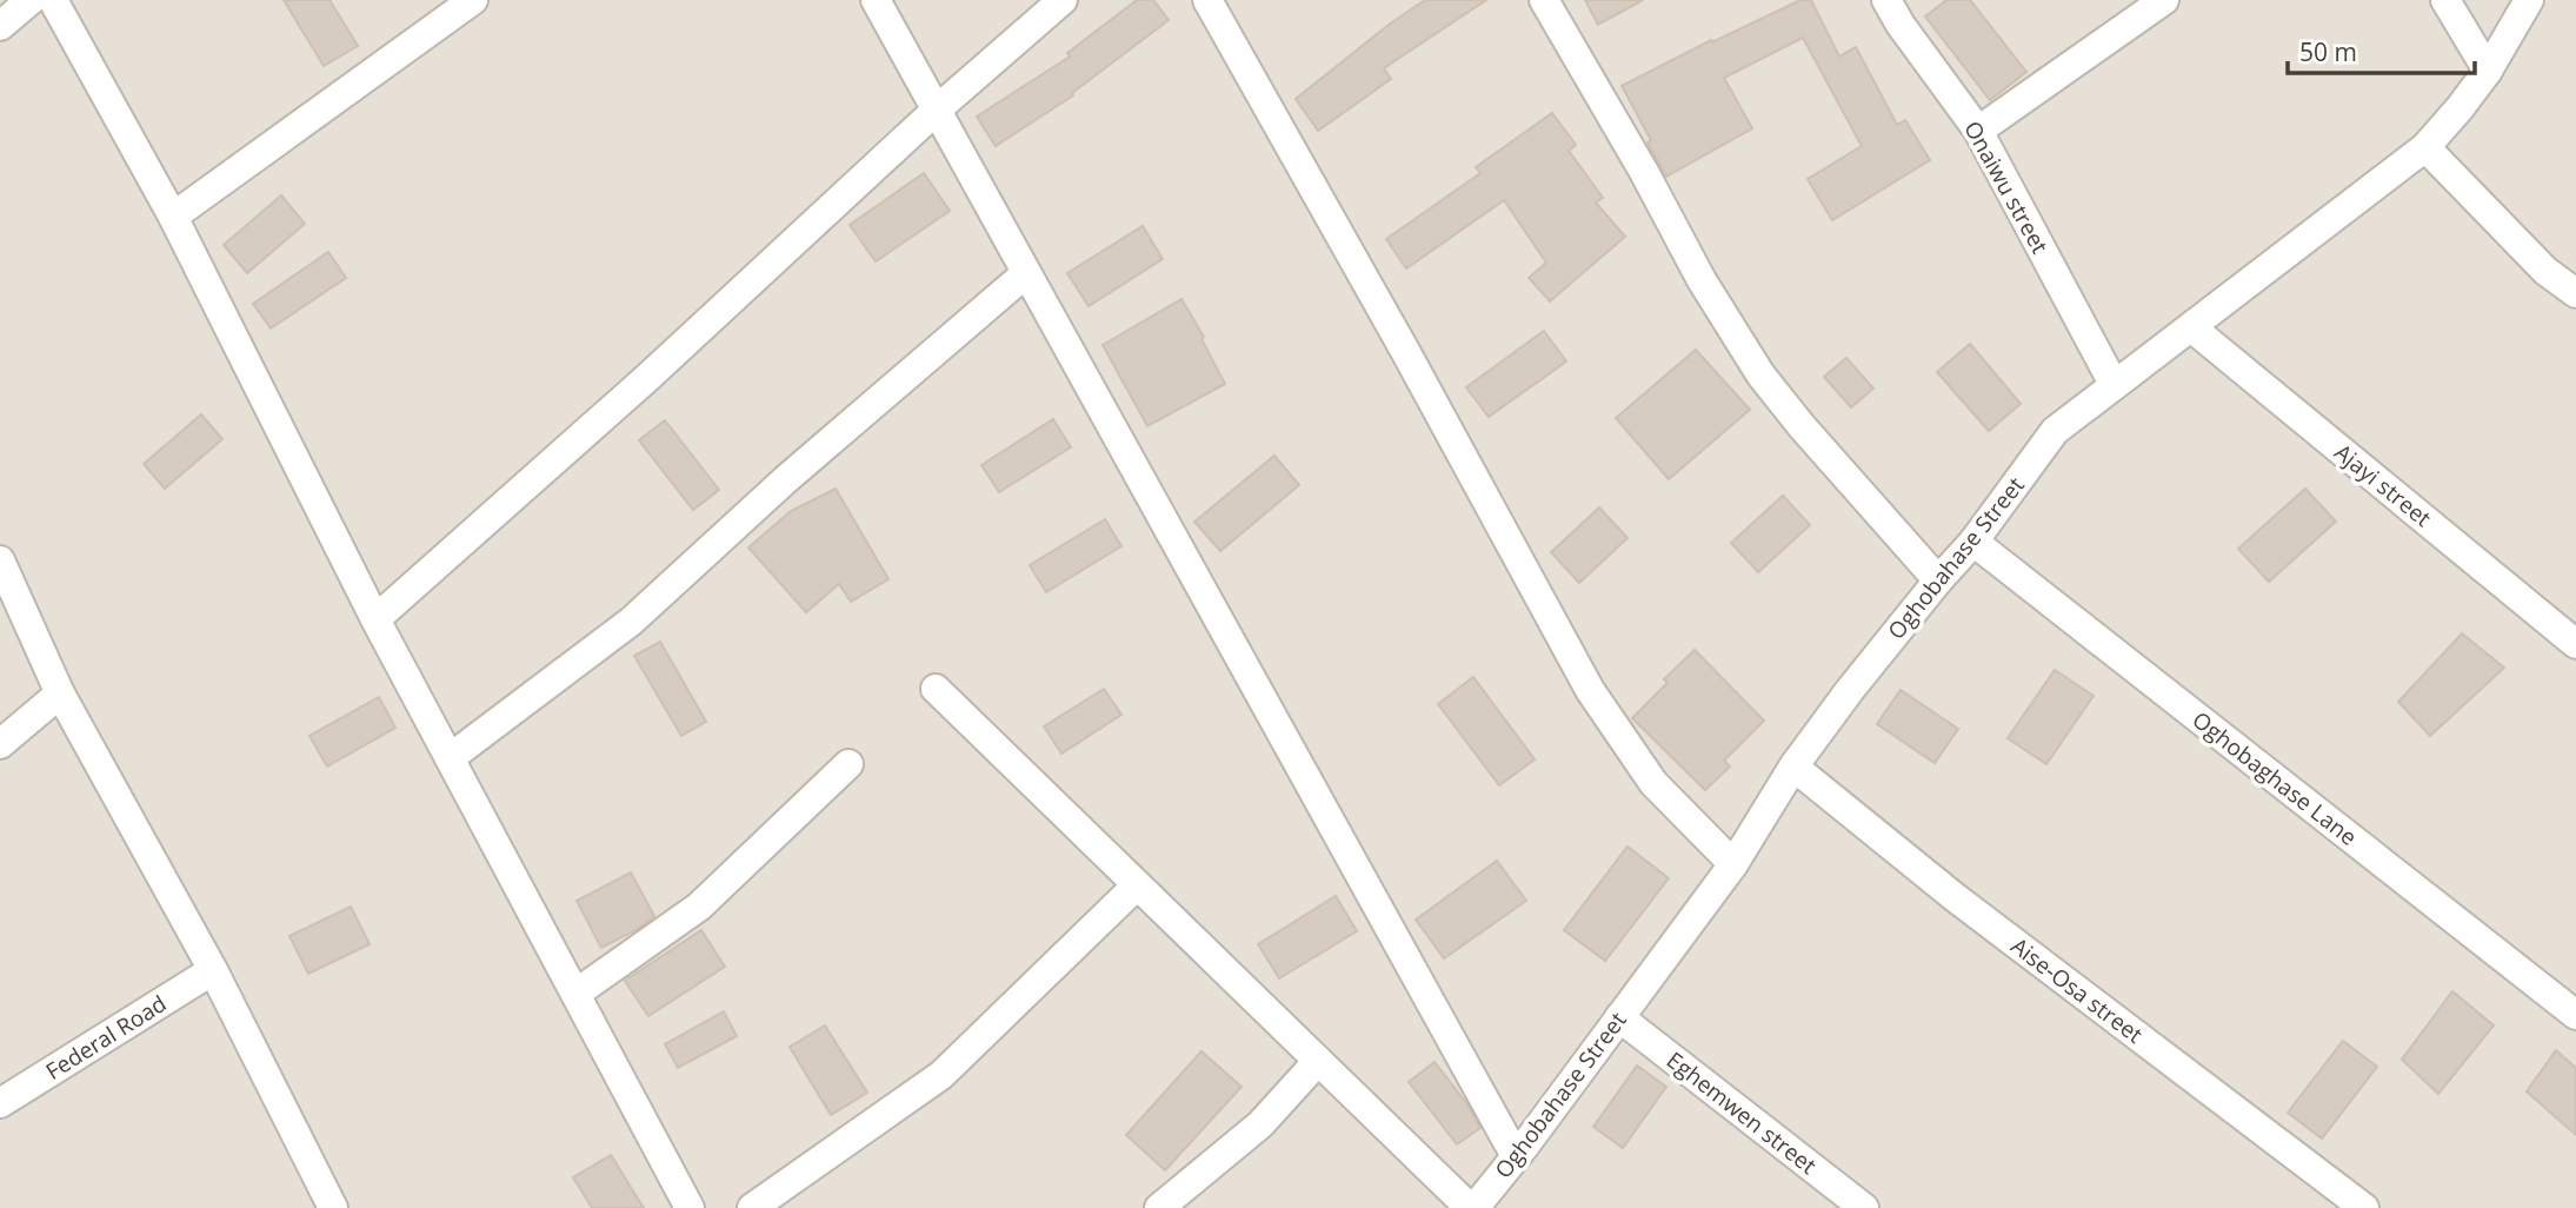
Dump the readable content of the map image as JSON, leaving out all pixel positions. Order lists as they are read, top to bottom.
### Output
{
  "streets": {
    "street": [
      "Onaiwu street",
      "Ajayi street",
      "Oghobahase Street",
      "Oghobaghase Lane",
      "Aise-Osa street",
      "Federal Road",
      "Eghemwen street"
    ]
  },
  "crossings": [
    ["Onaiwu street", "Oghobahase Street"],
    ["Ajayi street", "Oghobahase Street"],
    ["Oghobahase Street", "Oghobaghase Lane"],
    ["Oghobahase Street", "Aise-Osa street"],
    ["Oghobahase Street", "Eghemwen street"]
  ],
  "scale_bar": "50 m"
}
